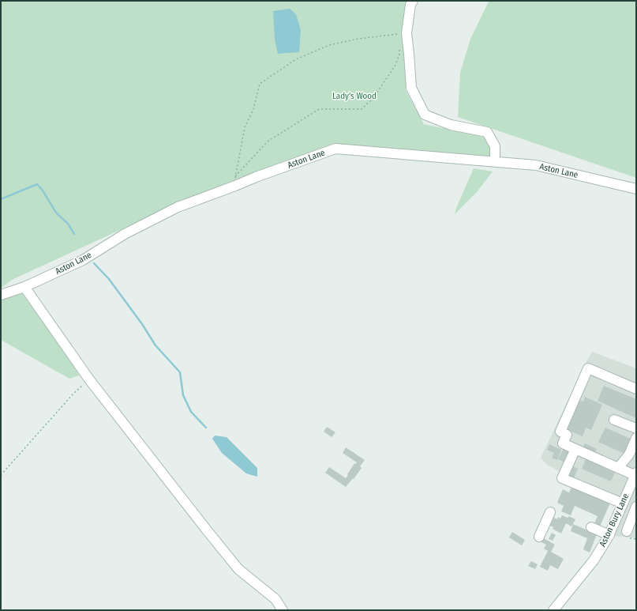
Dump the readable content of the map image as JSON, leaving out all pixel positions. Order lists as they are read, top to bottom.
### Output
{
  "streets": {
    "street": ["Aston Lane", "Aston Bury Lane"]
  },
  "parks": ["Lady's Wood"]
}
